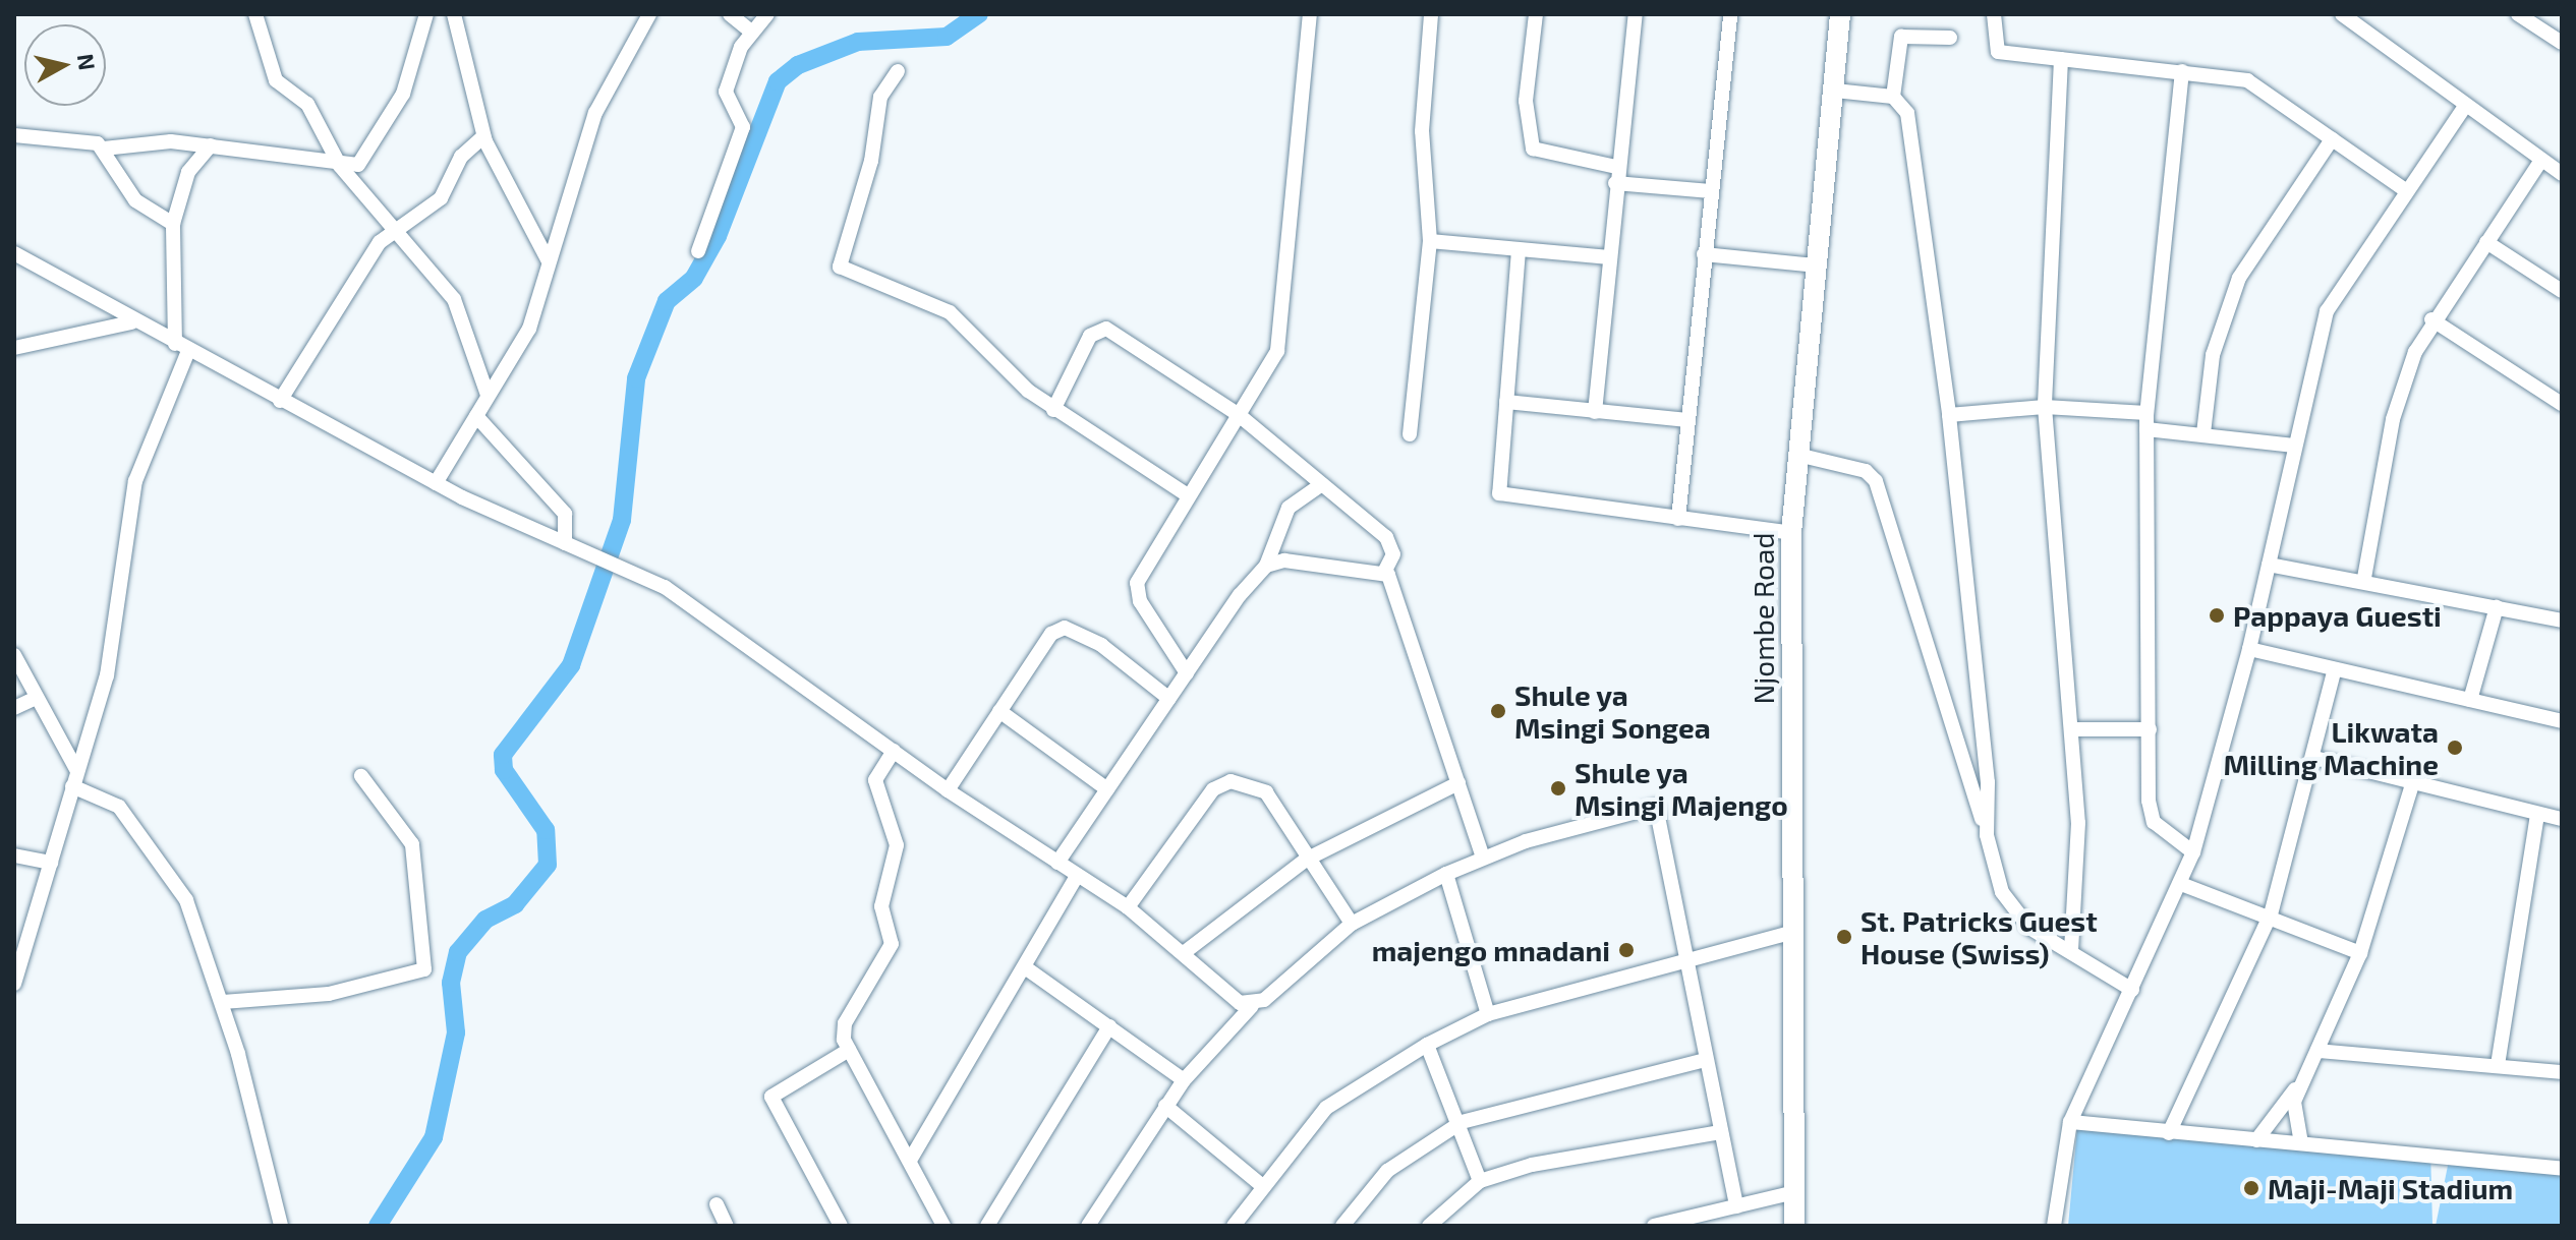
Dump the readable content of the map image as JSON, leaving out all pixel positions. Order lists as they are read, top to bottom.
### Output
{
  "streets": {
    "highway": ["Njombe Road"]
  },
  "places": [
    "Pappaya Guesti",
    "Shule ya Msingi Songea",
    "Likwata Milling Machine",
    "Shule ya Msingi Majengo",
    "St. Patricks Guest House (Swiss)",
    "majengo mnadani",
    "Maji-Maji Stadium"
  ],
  "north": "right"
}
